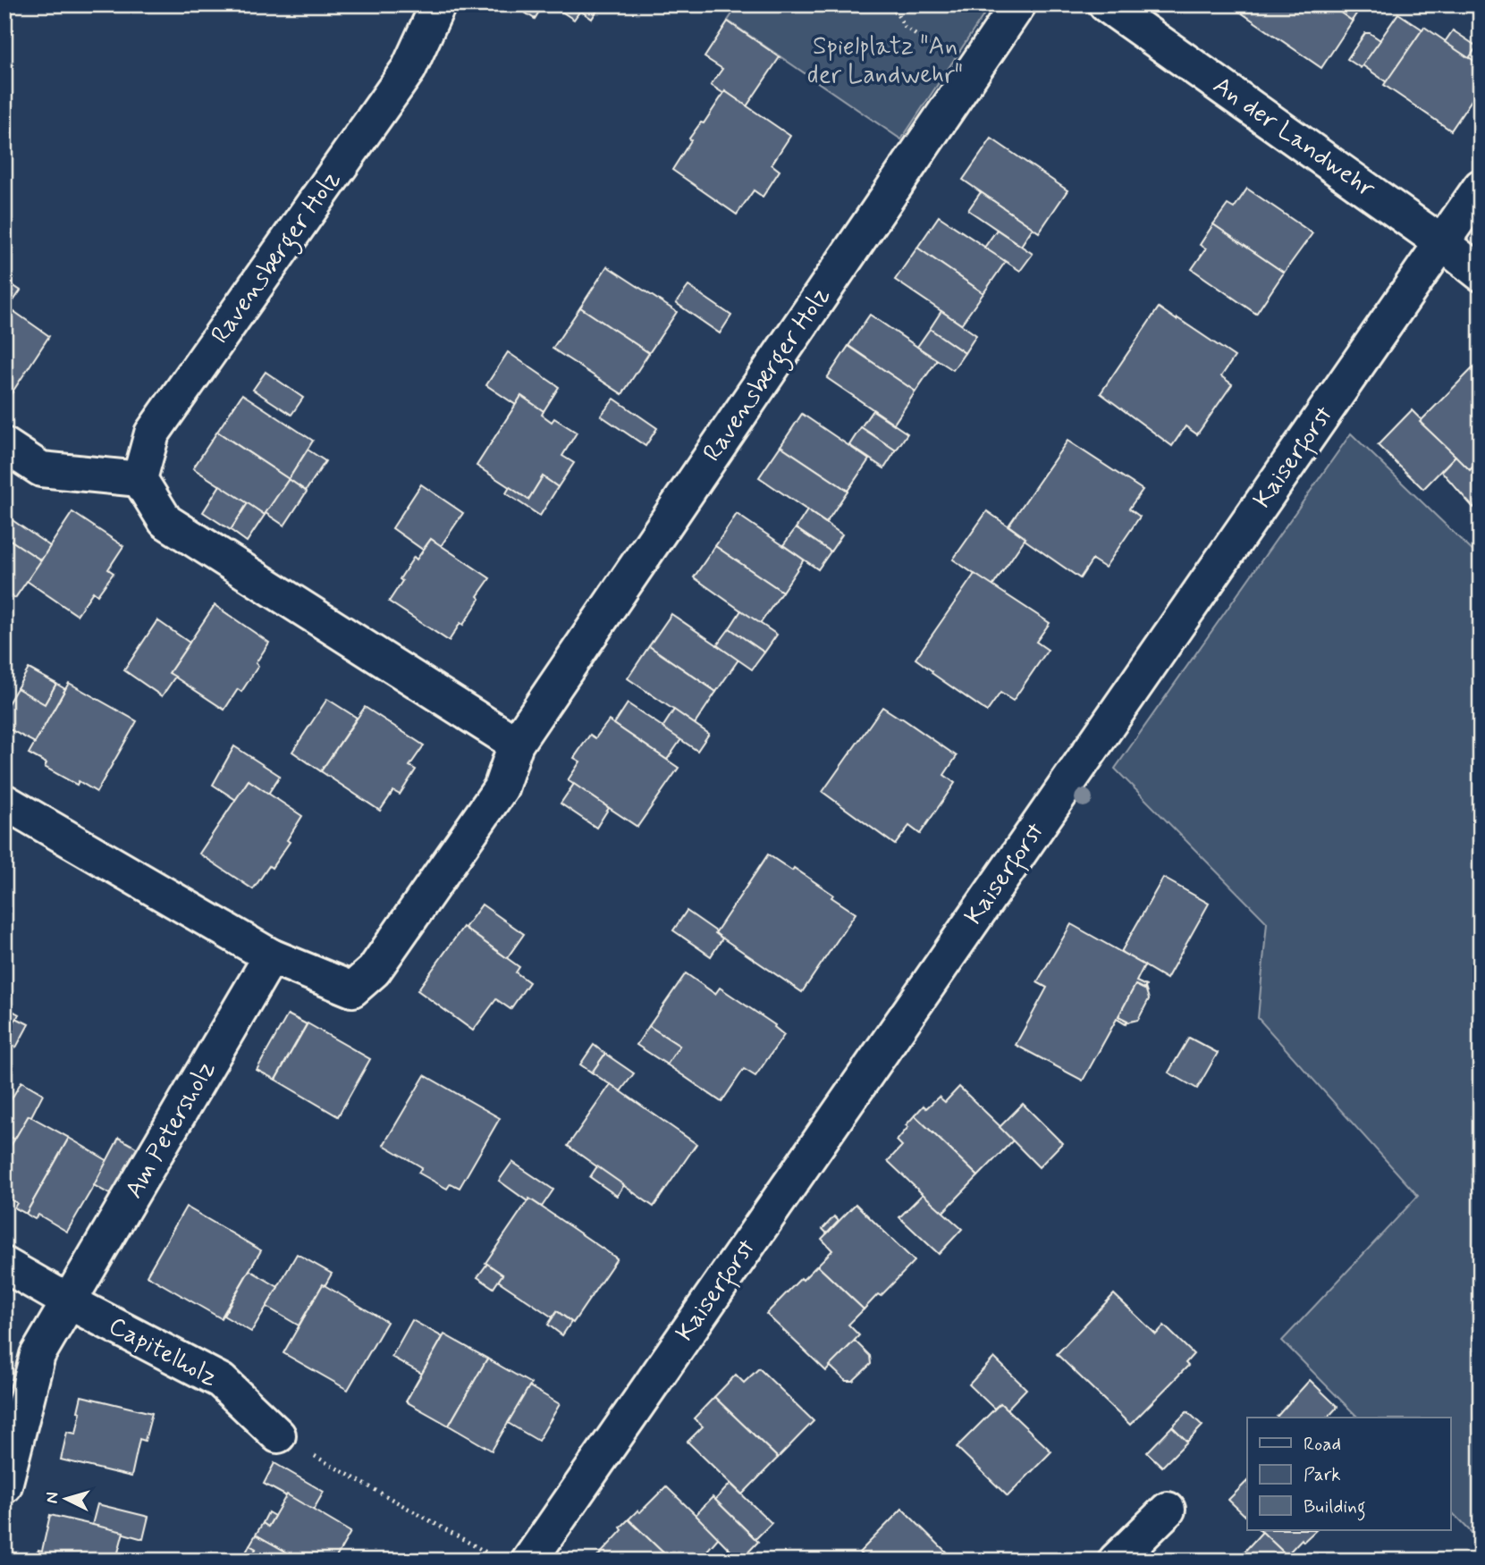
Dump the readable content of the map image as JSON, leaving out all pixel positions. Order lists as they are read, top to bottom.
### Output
{
  "streets": {
    "street": [
      "An der Landwehr",
      "Ravensberger Holz",
      "Kaiserforst",
      "Am Petersholz",
      "Capitelholz"
    ]
  },
  "crossings": [
    ["An der Landwehr", "Kaiserforst"],
    ["Ravensberger Holz", "Am Petersholz"],
    ["Am Petersholz", "Capitelholz"]
  ],
  "parks": ["Spielplatz \"An der Landwehr\""],
  "legend": ["Road", "Park", "Building"],
  "north": "left"
}
